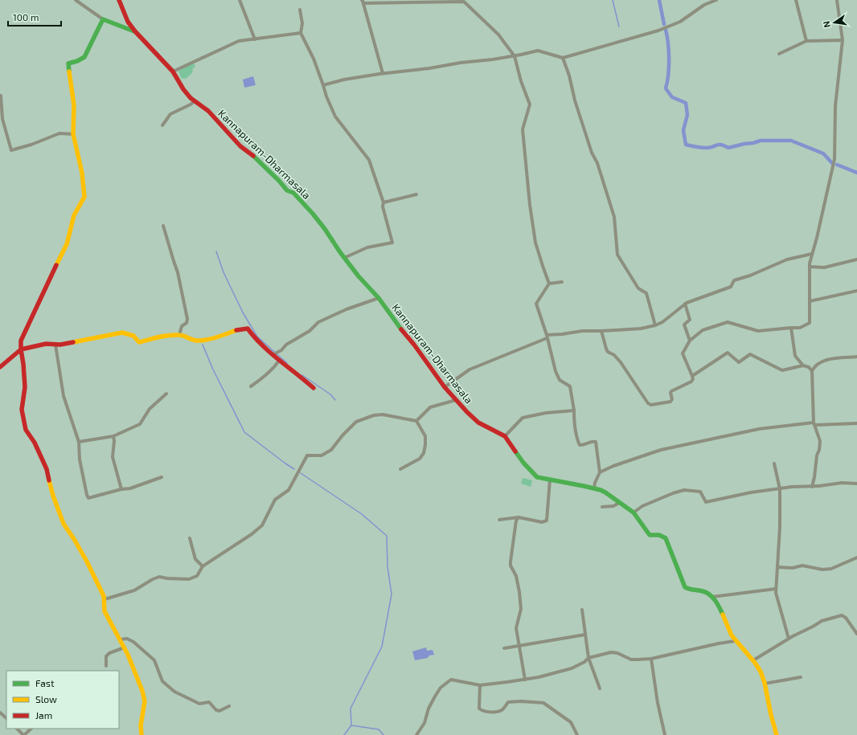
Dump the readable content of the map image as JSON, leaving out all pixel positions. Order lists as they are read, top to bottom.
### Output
{
  "streets": {
    "main road": ["Kannapuram-Dharmasala"]
  },
  "legend": ["Fast", "Slow", "Jam"],
  "scale_bar": "100 m",
  "north": "left"
}
